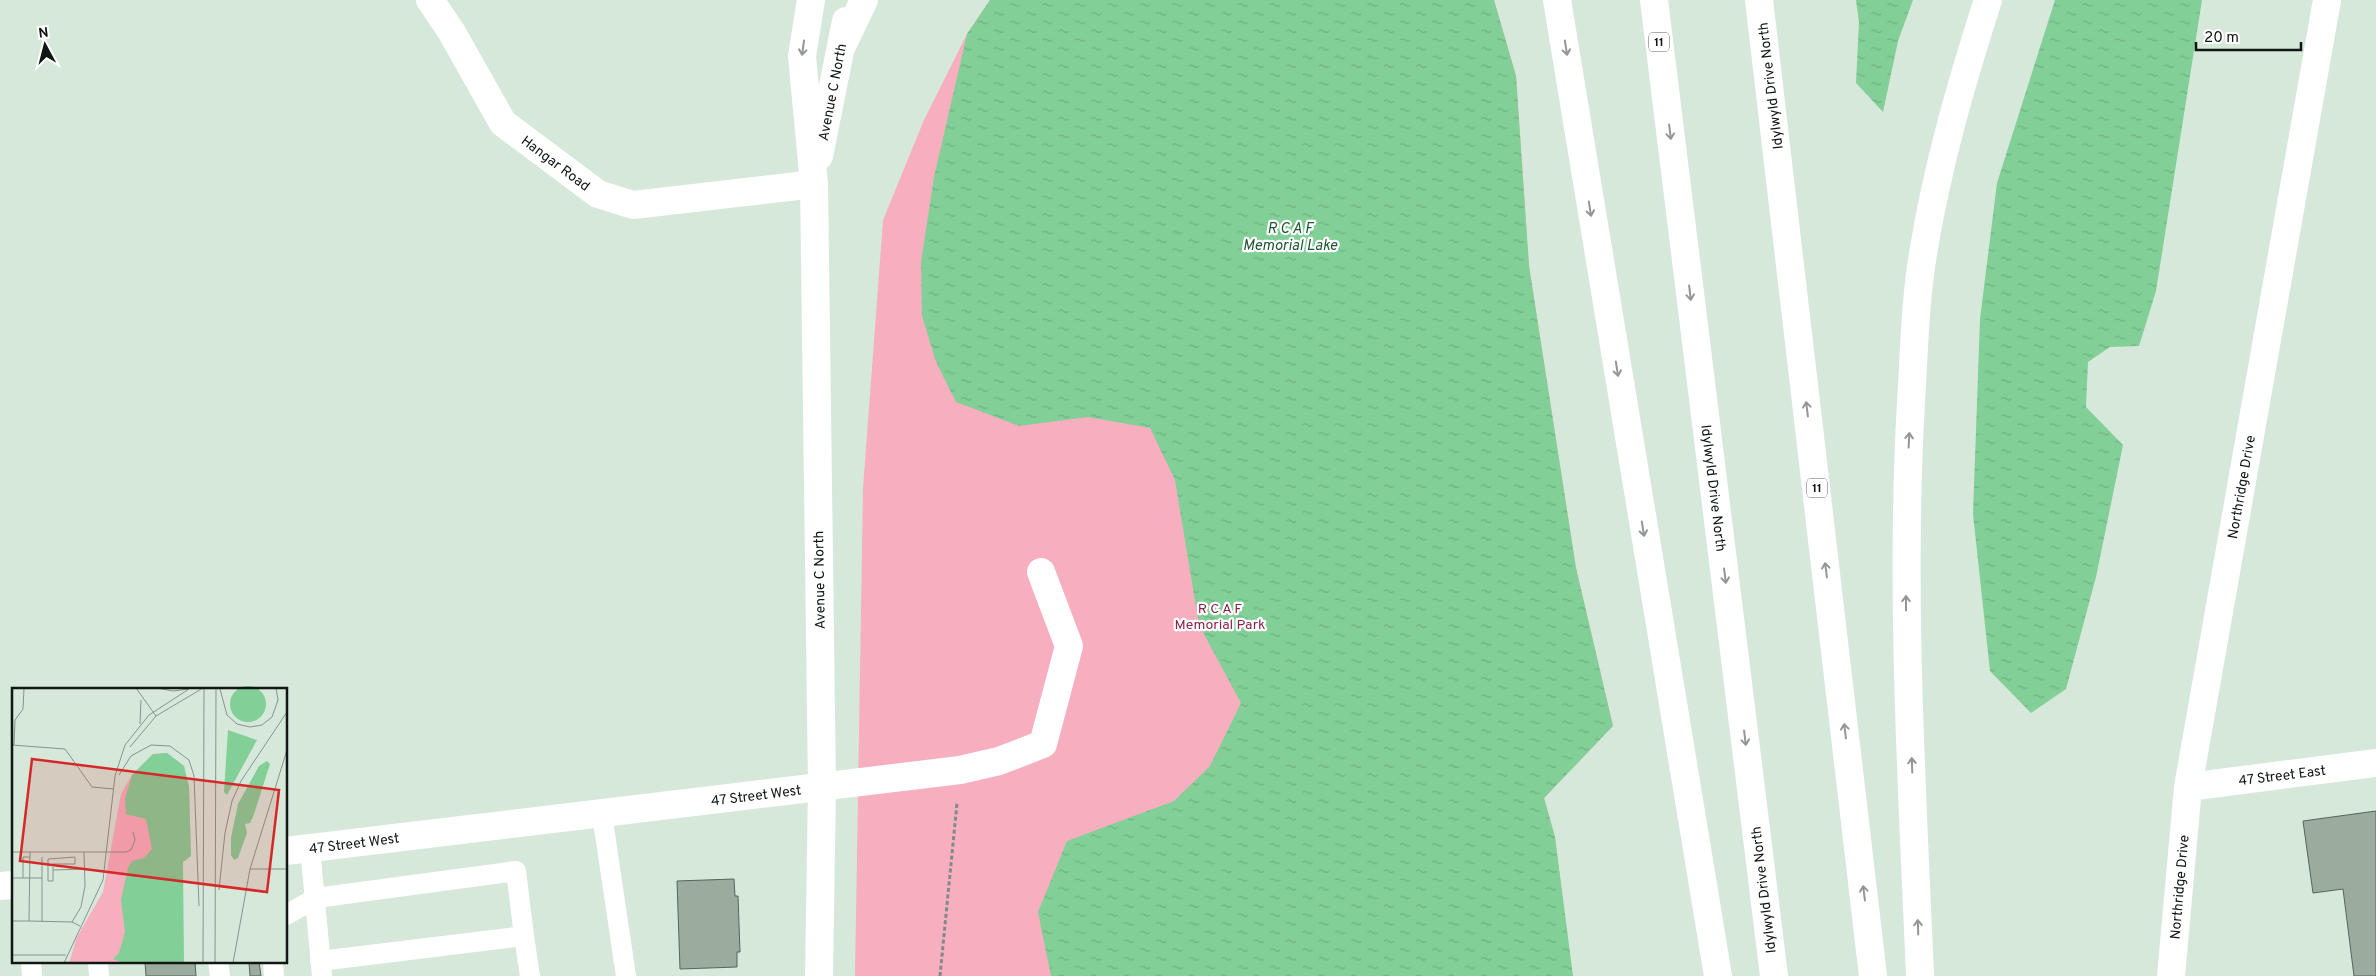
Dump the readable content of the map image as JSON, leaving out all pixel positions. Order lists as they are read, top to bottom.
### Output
{
  "streets": {
    "main road": [
      "11",
      "Idylwyld Drive North",
      "Avenue C North",
      "Hangar Road",
      "Northridge Drive",
      "47 Street East",
      "47 Street West"
    ]
  },
  "crossings": [
    ["Avenue C North", "Hangar Road"],
    ["Avenue C North", "47 Street West"],
    ["Northridge Drive", "47 Street East"]
  ],
  "water": ["R C A F Memorial Lake"],
  "parks": ["R C A F Memorial Park"],
  "scale_bar": "20 m",
  "north": "top"
}
